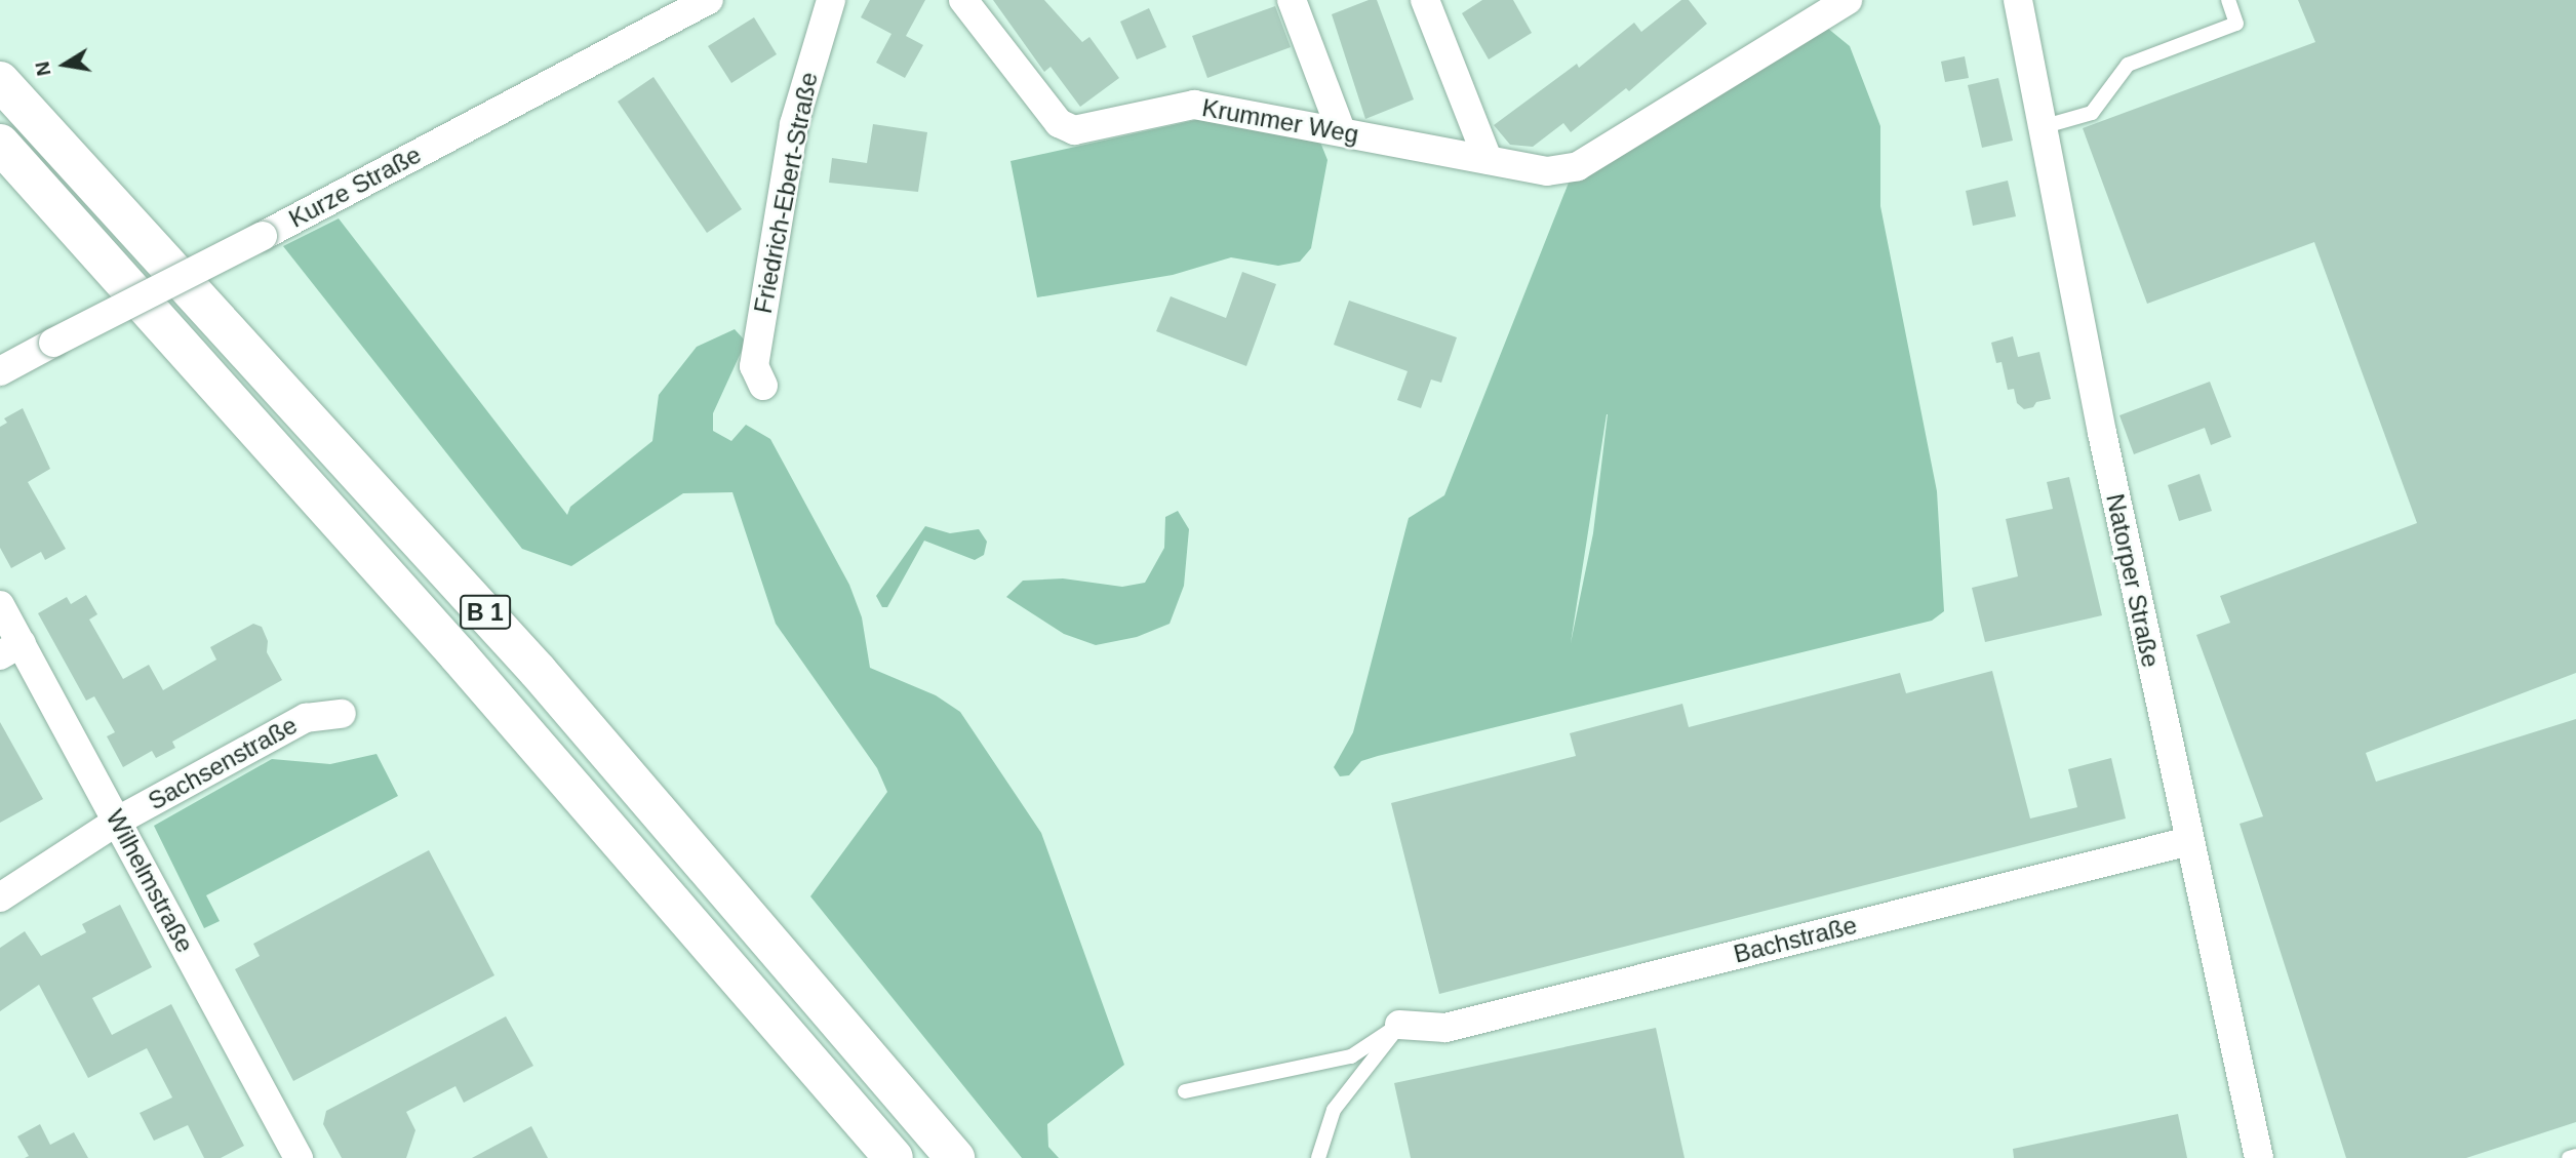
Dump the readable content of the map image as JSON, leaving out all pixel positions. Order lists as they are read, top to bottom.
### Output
{
  "streets": {
    "highway": ["B 1"],
    "street": [
      "Krummer Weg",
      "Kurze Straße",
      "Friedrich-Ebert-Straße",
      "Natorper Straße",
      "Sachsenstraße",
      "Wilhelmstraße",
      "Bachstraße"
    ]
  },
  "crossings": [
    ["Natorper Straße", "Bachstraße"],
    ["Sachsenstraße", "Wilhelmstraße"]
  ],
  "north": "left"
}
